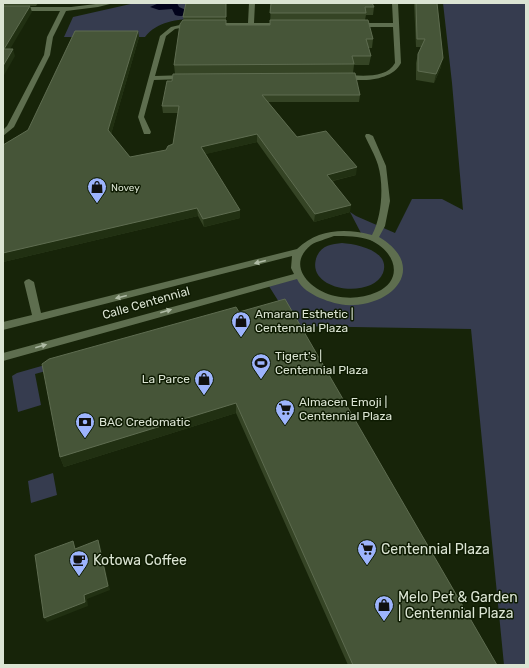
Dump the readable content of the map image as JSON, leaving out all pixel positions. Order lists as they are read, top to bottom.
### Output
{
  "streets": {
    "street": ["Calle Centennial"]
  },
  "places": {
    "shop": [
      "Novey",
      "Amaran Esthetic | Centennial Plaza",
      "La Parce",
      "Melo Pet & Garden | Centennial Plaza"
    ],
    "sports": ["Tigert's | Centennial Plaza"],
    "supermarket": ["Almacen Emoji | Centennial Plaza", "Centennial Plaza"],
    "bank": ["BAC Credomatic"],
    "cafe": ["Kotowa Coffee"]
  }
}
